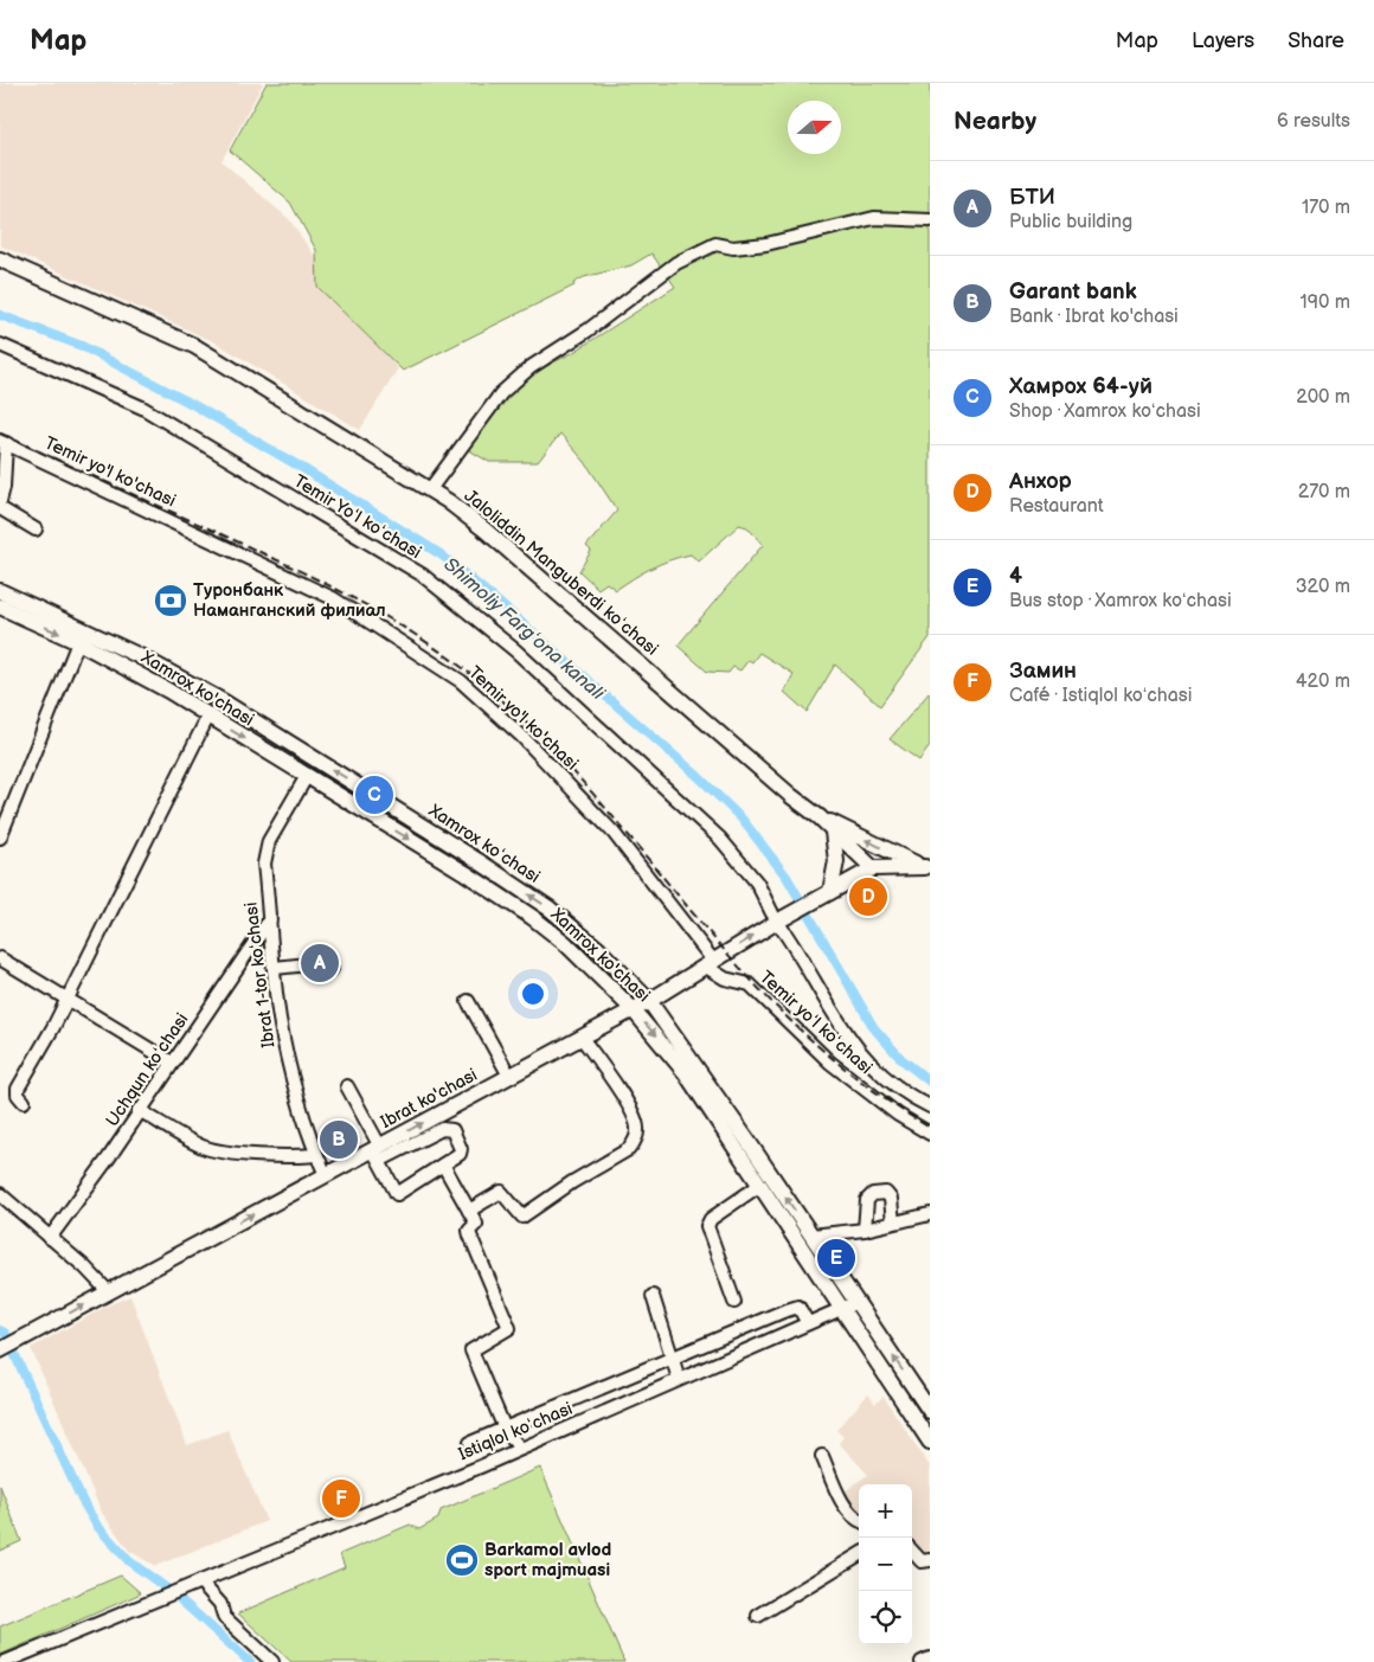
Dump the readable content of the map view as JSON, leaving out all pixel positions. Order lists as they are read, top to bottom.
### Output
{
  "streets": {
    "main road": [
      "Jaloliddin Manguberdi koʻchasi",
      "Xamrox ko'chasi",
      "Xamrox koʻchasi",
      "Ibrat ko'chasi"
    ],
    "street": [
      "Temir yo'l ko'chasi",
      "Temir Yoʻl koʻchasi",
      "Ibrat 1-tor koʻchasi",
      "Temir yoʻl koʻchasi",
      "Uchqun koʻchasi",
      "Istiqlol koʻchasi"
    ]
  },
  "crossings": [
    ["Temir yo'l ko'chasi", "Temir yoʻl koʻchasi"],
    ["Temir yo'l ko'chasi", "Ibrat ko'chasi"],
    ["Temir Yoʻl koʻchasi", "Ibrat ko'chasi"],
    ["Jaloliddin Manguberdi koʻchasi", "Ibrat ko'chasi"],
    ["Xamrox ko'chasi", "Ibrat 1-tor koʻchasi"],
    ["Xamrox ko'chasi", "Ibrat ko'chasi"],
    ["Xamrox ko'chasi", "Istiqlol koʻchasi"],
    ["Xamrox koʻchasi", "Ibrat ko'chasi"],
    ["Xamrox koʻchasi", "Istiqlol koʻchasi"],
    ["Ibrat 1-tor koʻchasi", "Uchqun koʻchasi"],
    ["Ibrat 1-tor koʻchasi", "Ibrat ko'chasi"],
    ["Temir yoʻl koʻchasi", "Ibrat ko'chasi"]
  ],
  "one_way": ["Xamrox ko'chasi", "Xamrox koʻchasi", "Ibrat ko'chasi"],
  "water": ["Shimoliy Fargʻona kanali"],
  "places": {
    "bank": ["Туронбанк Наманганский филиал"],
    "sports": ["Barkamol avlod sport majmuasi"]
  },
  "north": "right",
  "page": {
    "header": "Map",
    "nav": ["Map", "Layers", "Share"],
    "heading": ["Nearby", "6 results"],
    "list": [
      {
        "mark": "A",
        "name": "БТИ",
        "note": "Public building",
        "value": "170 m"
      },
      {
        "mark": "B",
        "name": "Garant bank",
        "note": "Bank · Ibrat ko'chasi",
        "value": "190 m"
      },
      {
        "mark": "C",
        "name": "Хамрох 64-уй",
        "note": "Shop · Xamrox koʻchasi",
        "value": "200 m"
      },
      {
        "mark": "D",
        "name": "Анхор",
        "note": "Restaurant",
        "value": "270 m"
      },
      {
        "mark": "E",
        "name": "4",
        "note": "Bus stop · Xamrox koʻchasi",
        "value": "320 m"
      },
      {
        "mark": "F",
        "name": "Замин",
        "note": "Café · Istiqlol koʻchasi",
        "value": "420 m"
      }
    ],
    "pins": [
      "C",
      "D",
      "A",
      "B",
      "E",
      "F"
    ],
    "map_buttons": ["+", "−"]
  }
}
